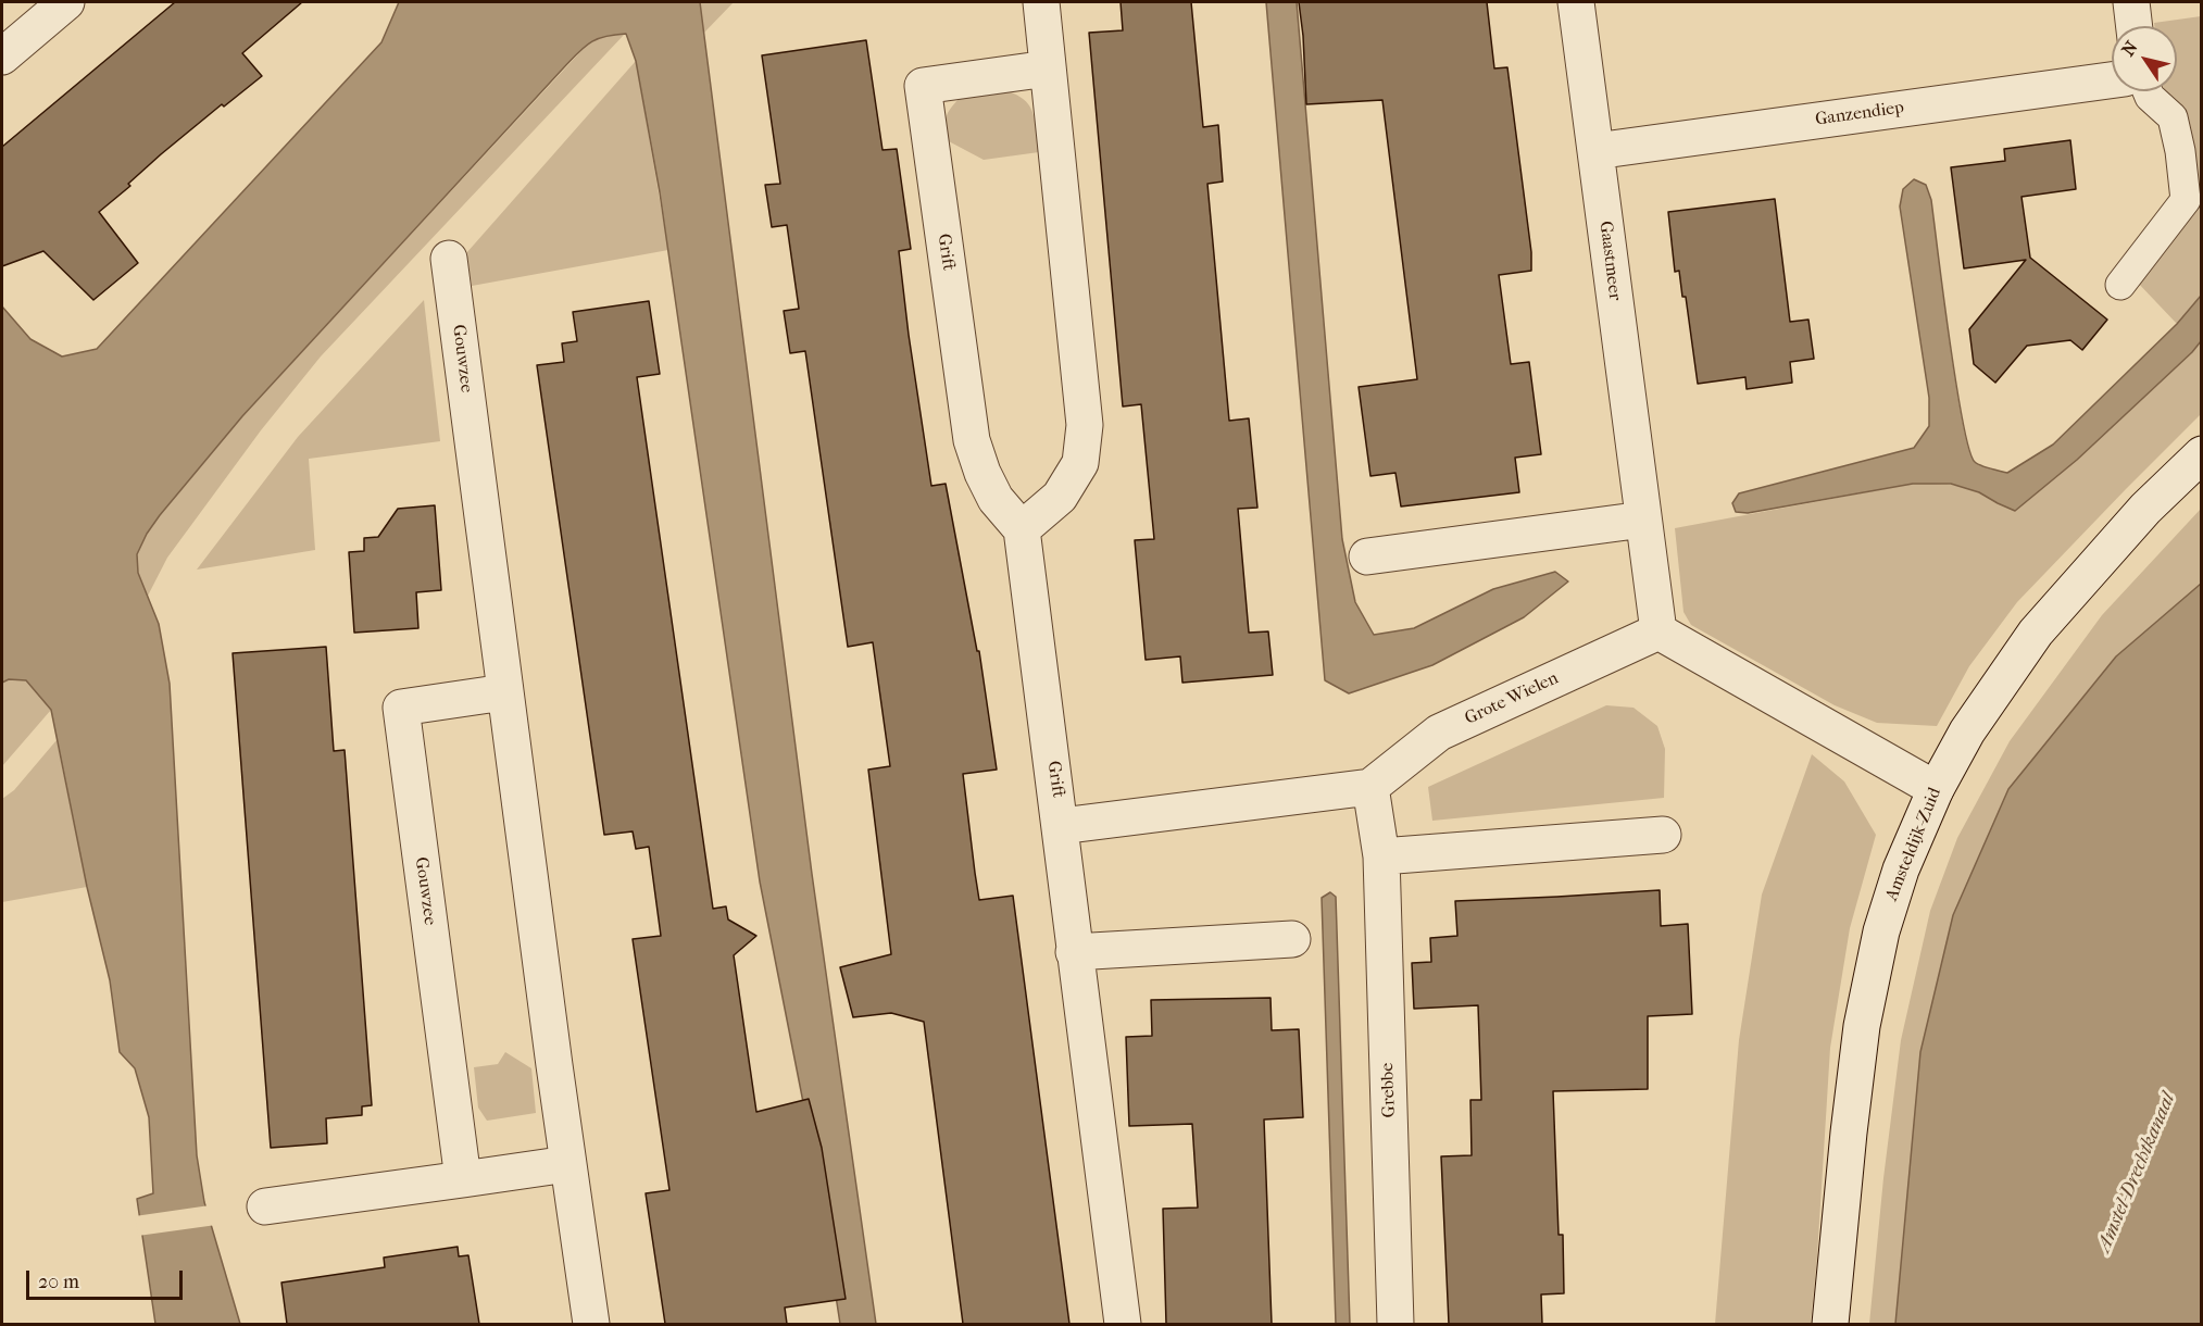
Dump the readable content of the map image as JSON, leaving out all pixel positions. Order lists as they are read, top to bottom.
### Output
{
  "streets": {
    "street": [
      "Ganzendiep",
      "Grift",
      "Gaastmeer",
      "Gouwzee",
      "Grote Wielen",
      "Amsteldijk-Zuid",
      "Grebbe"
    ]
  },
  "crossings": [
    ["Ganzendiep", "Gaastmeer"],
    ["Gaastmeer", "Grote Wielen"],
    ["Grote Wielen", "Grebbe"]
  ],
  "water": ["Amstel-Drechtkanaal"],
  "scale_bar": "20 m",
  "north": "top left"
}
